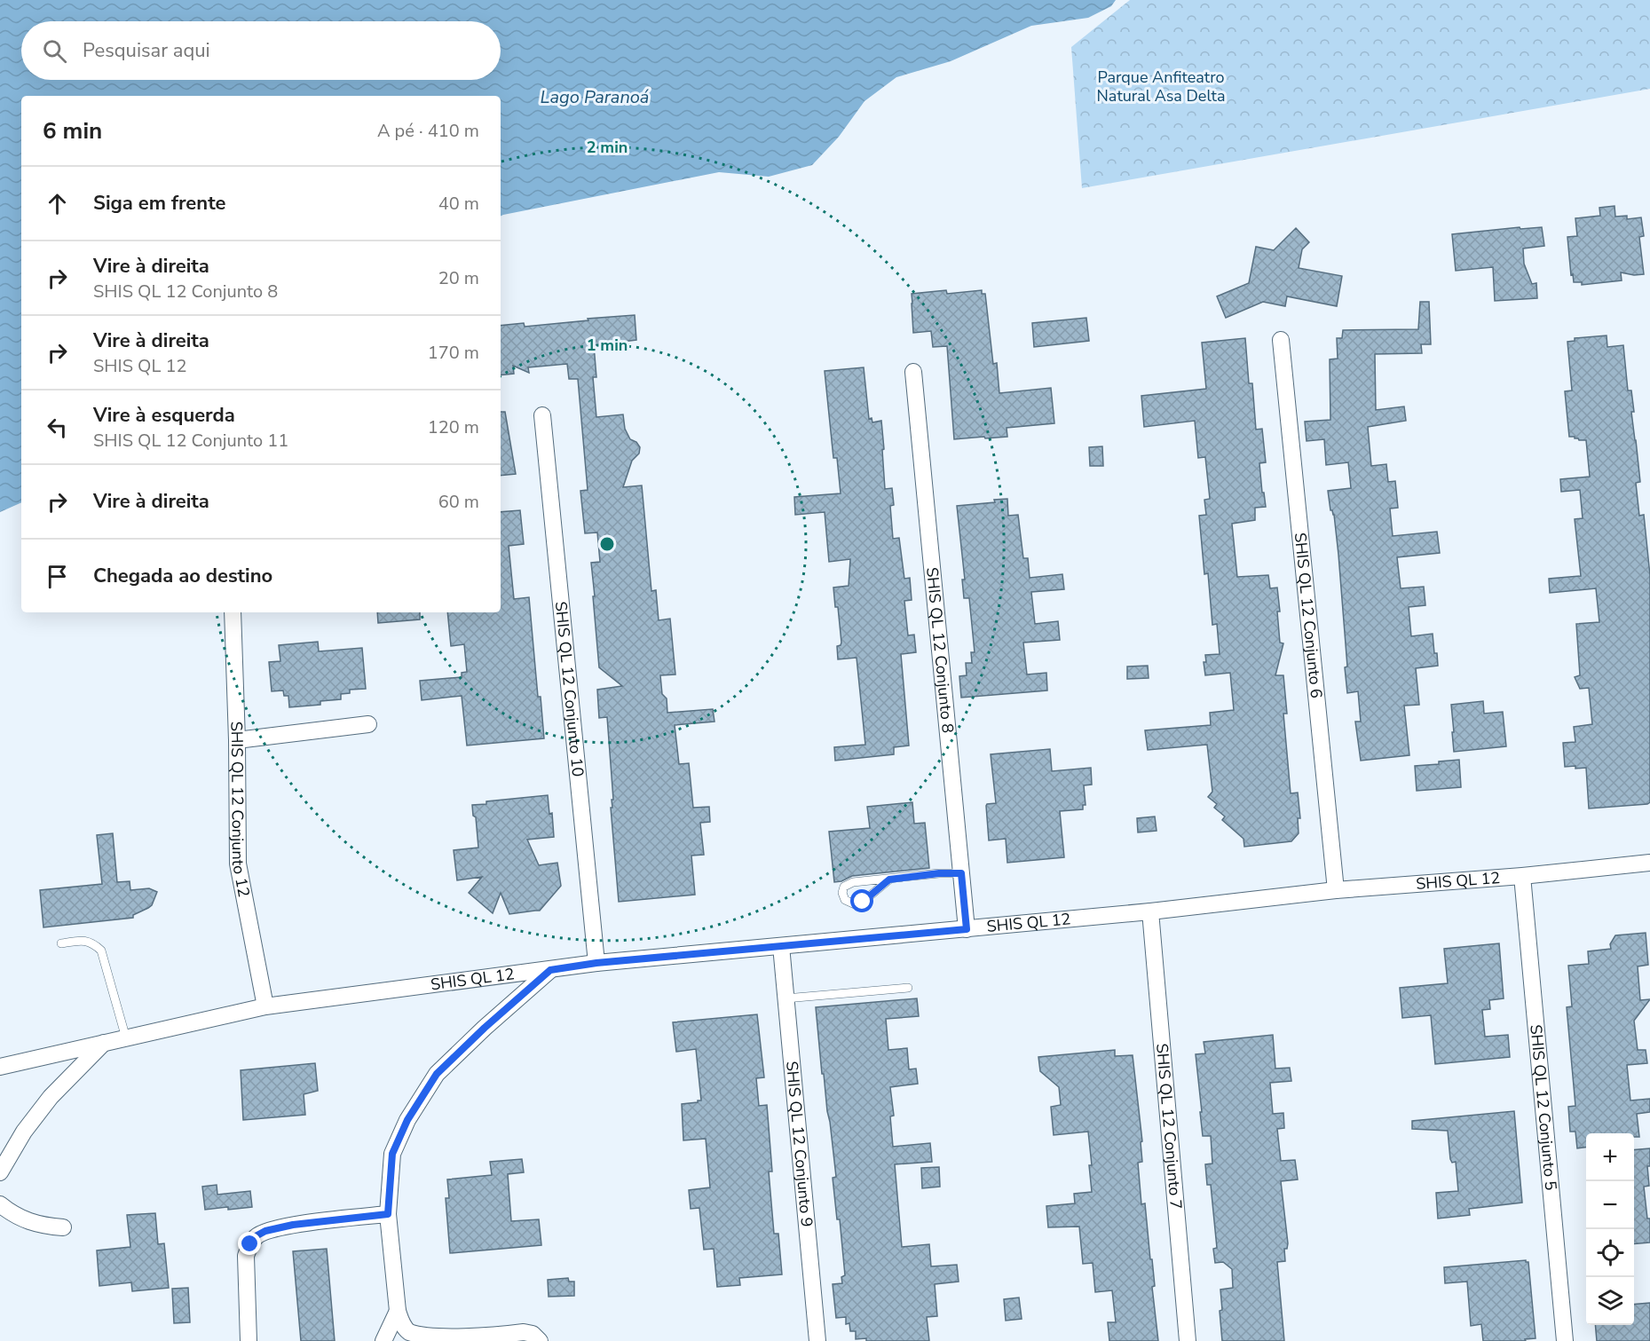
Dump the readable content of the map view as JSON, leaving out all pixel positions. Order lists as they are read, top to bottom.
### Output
{
  "streets": {
    "street": [
      "SHIS QL 12 Conjunto 6",
      "SHIS QL 12 Conjunto 8",
      "SHIS QL 12 Conjunto 10",
      "SHIS QL 12 Conjunto 12",
      "SHIS QL 12",
      "SHIS QL 12 Conjunto 5",
      "SHIS QL 12 Conjunto 7",
      "SHIS QL 12 Conjunto 9"
    ]
  },
  "crossings": [
    ["SHIS QL 12 Conjunto 6", "SHIS QL 12"],
    ["SHIS QL 12 Conjunto 8", "SHIS QL 12"],
    ["SHIS QL 12 Conjunto 10", "SHIS QL 12"],
    ["SHIS QL 12 Conjunto 12", "SHIS QL 12"],
    ["SHIS QL 12", "SHIS QL 12 Conjunto 5"],
    ["SHIS QL 12", "SHIS QL 12 Conjunto 7"],
    ["SHIS QL 12", "SHIS QL 12 Conjunto 9"]
  ],
  "water": ["Lago Paranoá"],
  "parks": ["Parque Anfiteatro Natural Asa Delta"],
  "page": {
    "search": "Pesquisar aqui",
    "heading": ["6 min", "A pé · 410 m"],
    "list": [
      ["Siga em frente", "40 m"],
      ["Vire à direita", "SHIS QL 12 Conjunto 8", "20 m"],
      ["Vire à direita", "SHIS QL 12", "170 m"],
      ["Vire à esquerda", "SHIS QL 12 Conjunto 11", "120 m"],
      ["Vire à direita", "60 m"],
      "Chegada ao destino"
    ],
    "map_buttons": ["+", "−"]
  },
  "rings": ["2 min", "1 min"]
}
